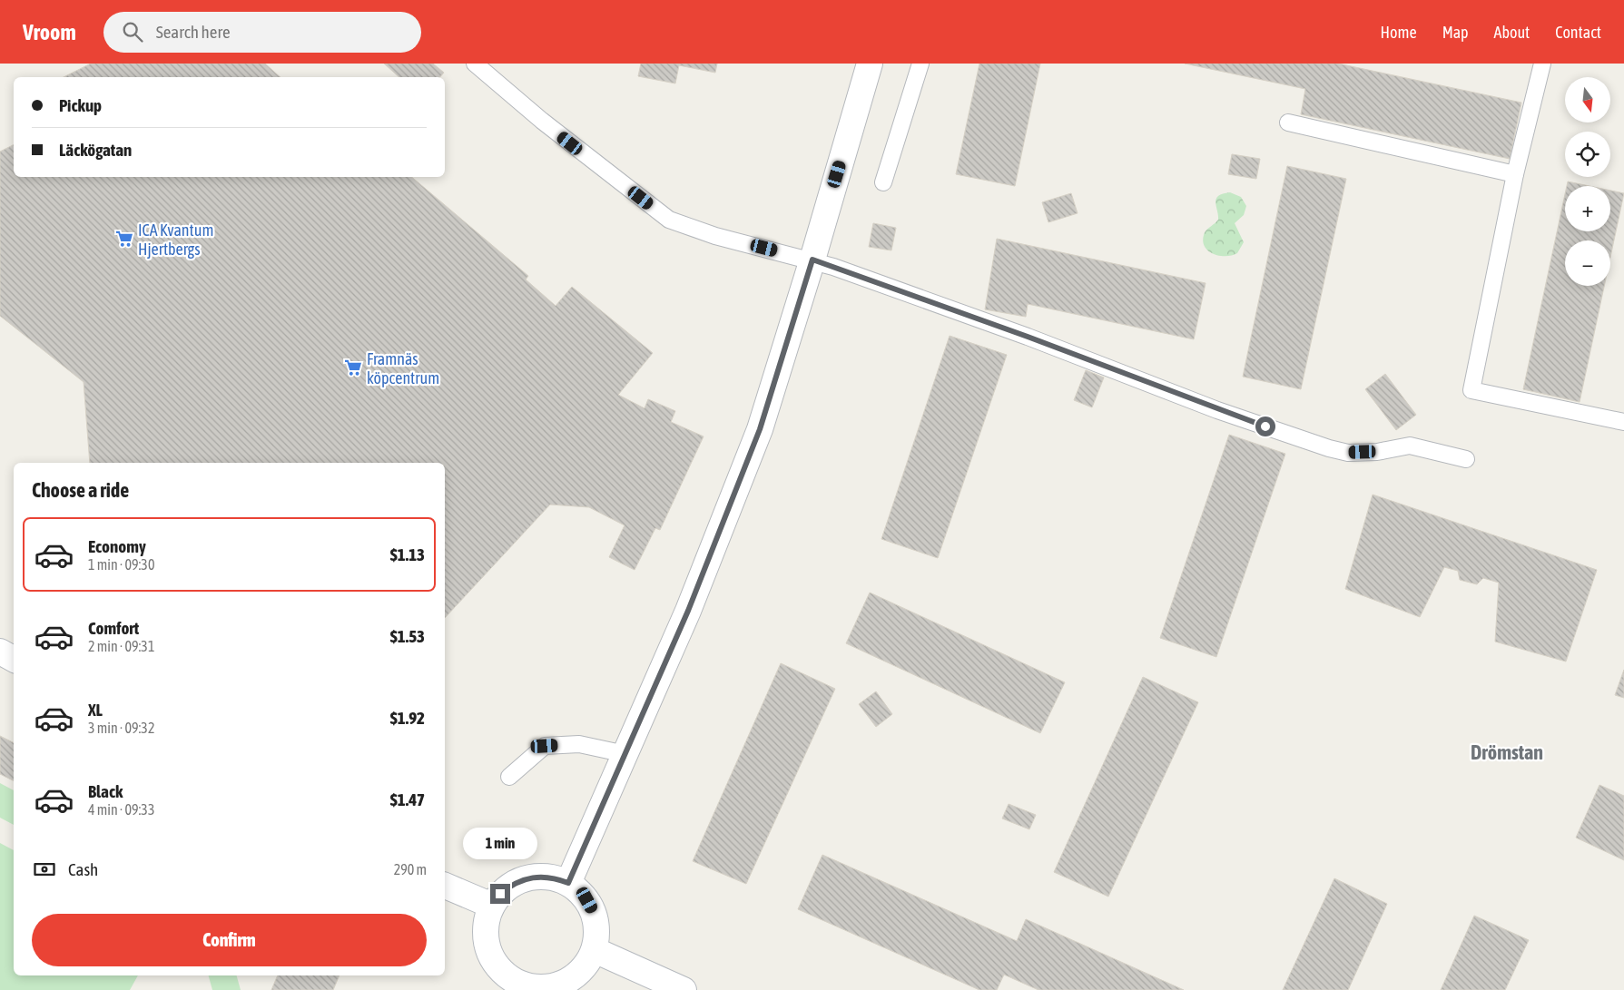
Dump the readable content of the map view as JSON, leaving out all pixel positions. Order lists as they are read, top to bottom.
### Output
{
  "districts": ["Drömstan"],
  "places": {
    "supermarket": ["ICA Kvantum Hjertbergs", "Framnäs köpcentrum"]
  },
  "north": "bottom",
  "page": {
    "header": "Vroom",
    "search": "Search here",
    "nav": [
      "Home",
      "Map",
      "About",
      "Contact"
    ],
    "map_buttons": ["+", "−"],
    "banner": ["Pickup", "Läckögatan"],
    "heading": "Choose a ride",
    "list": [
      {
        "name": "Economy",
        "note": "1 min · 09:30",
        "value": "$1.13"
      },
      {
        "name": "Comfort",
        "note": "2 min · 09:31",
        "value": "$1.53"
      },
      {
        "name": "XL",
        "note": "3 min · 09:32",
        "value": "$1.92"
      },
      {
        "name": "Black",
        "note": "4 min · 09:33",
        "value": "$1.47"
      }
    ],
    "bubble": "1 min",
    "pay": ["Cash", "290 m"],
    "buttons": "Confirm"
  }
}
